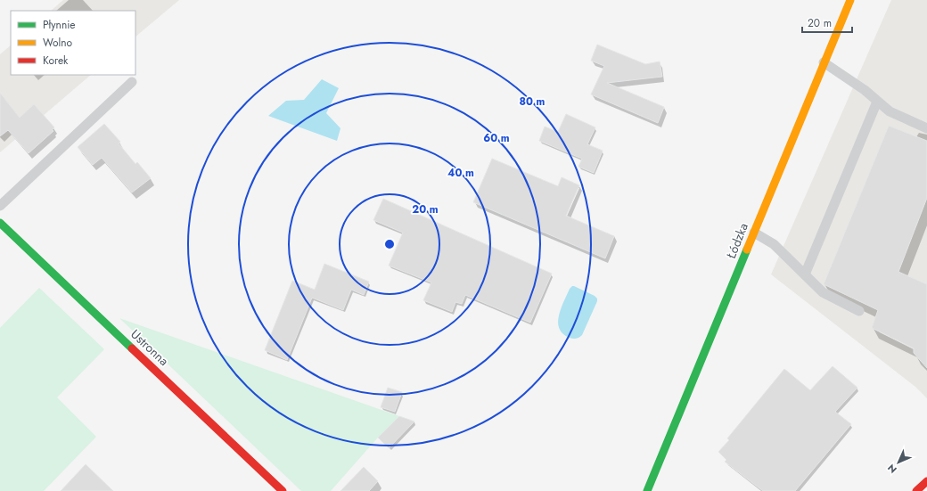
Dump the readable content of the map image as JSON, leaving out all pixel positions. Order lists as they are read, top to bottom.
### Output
{
  "streets": {
    "street": ["Łódzka", "Ustronna"]
  },
  "legend": ["Płynnie", "Wolno", "Korek"],
  "scale_bar": "20 m",
  "north": "bottom left",
  "rings": [
    "80 m",
    "60 m",
    "40 m",
    "20 m"
  ]
}
